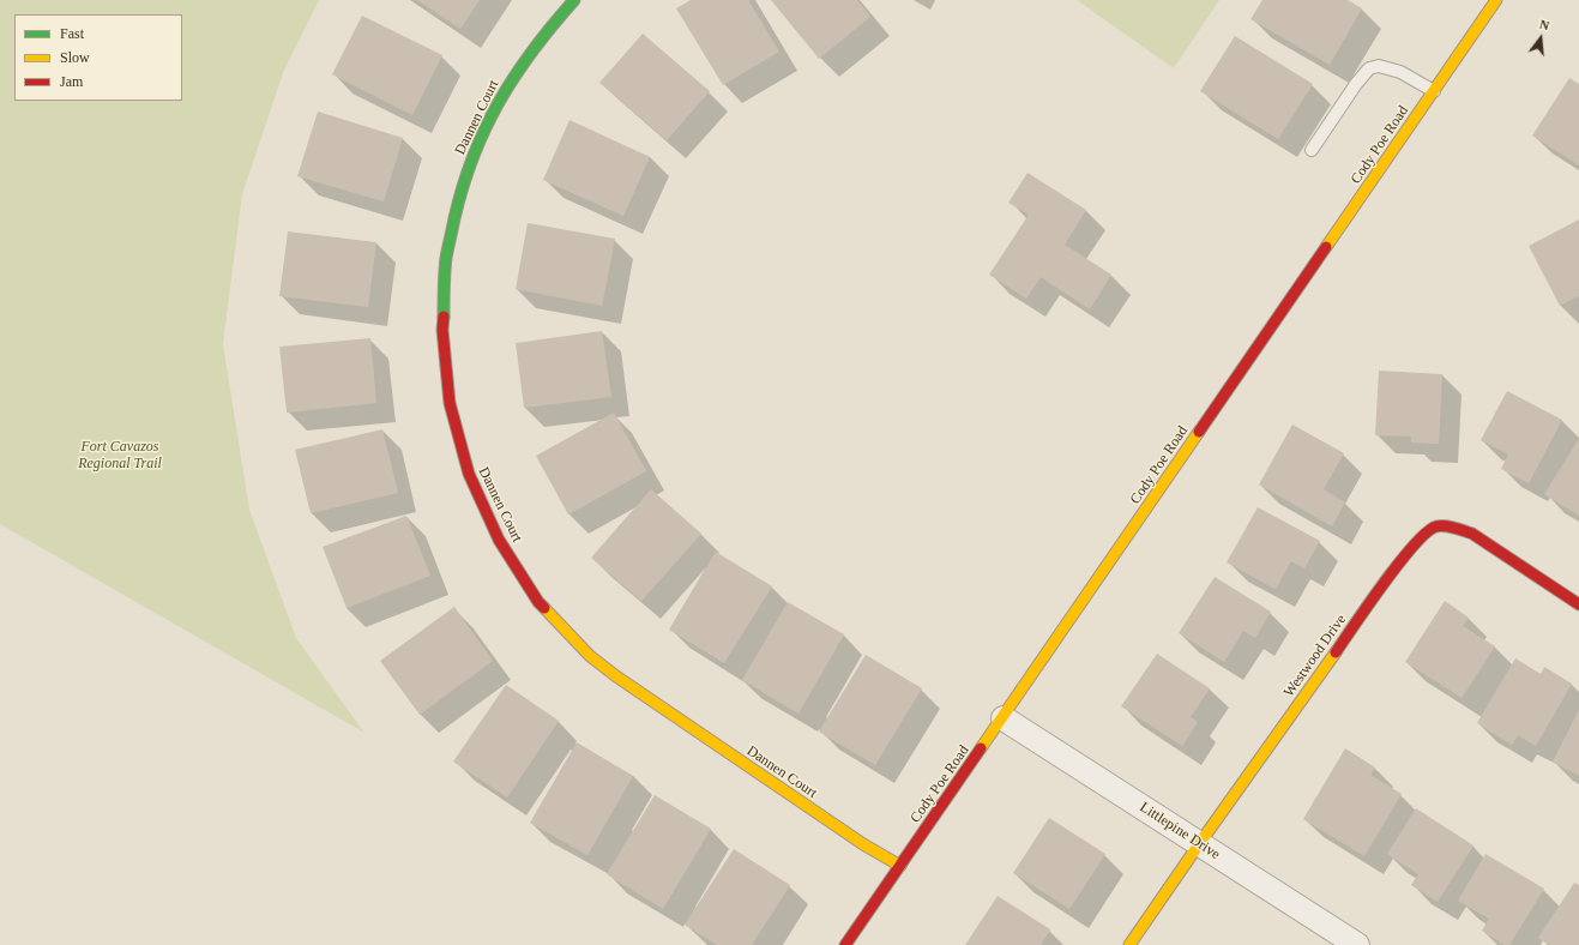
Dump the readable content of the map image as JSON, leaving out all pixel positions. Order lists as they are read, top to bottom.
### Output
{
  "streets": {
    "street": [
      "Dannen Court",
      "Cody Poe Road",
      "Westwood Drive",
      "Littlepine Drive"
    ]
  },
  "crossings": [
    ["Dannen Court", "Cody Poe Road"],
    ["Cody Poe Road", "Littlepine Drive"],
    ["Westwood Drive", "Littlepine Drive"]
  ],
  "parks": ["Fort Cavazos Regional Trail"],
  "legend": ["Fast", "Slow", "Jam"],
  "north": "top"
}
